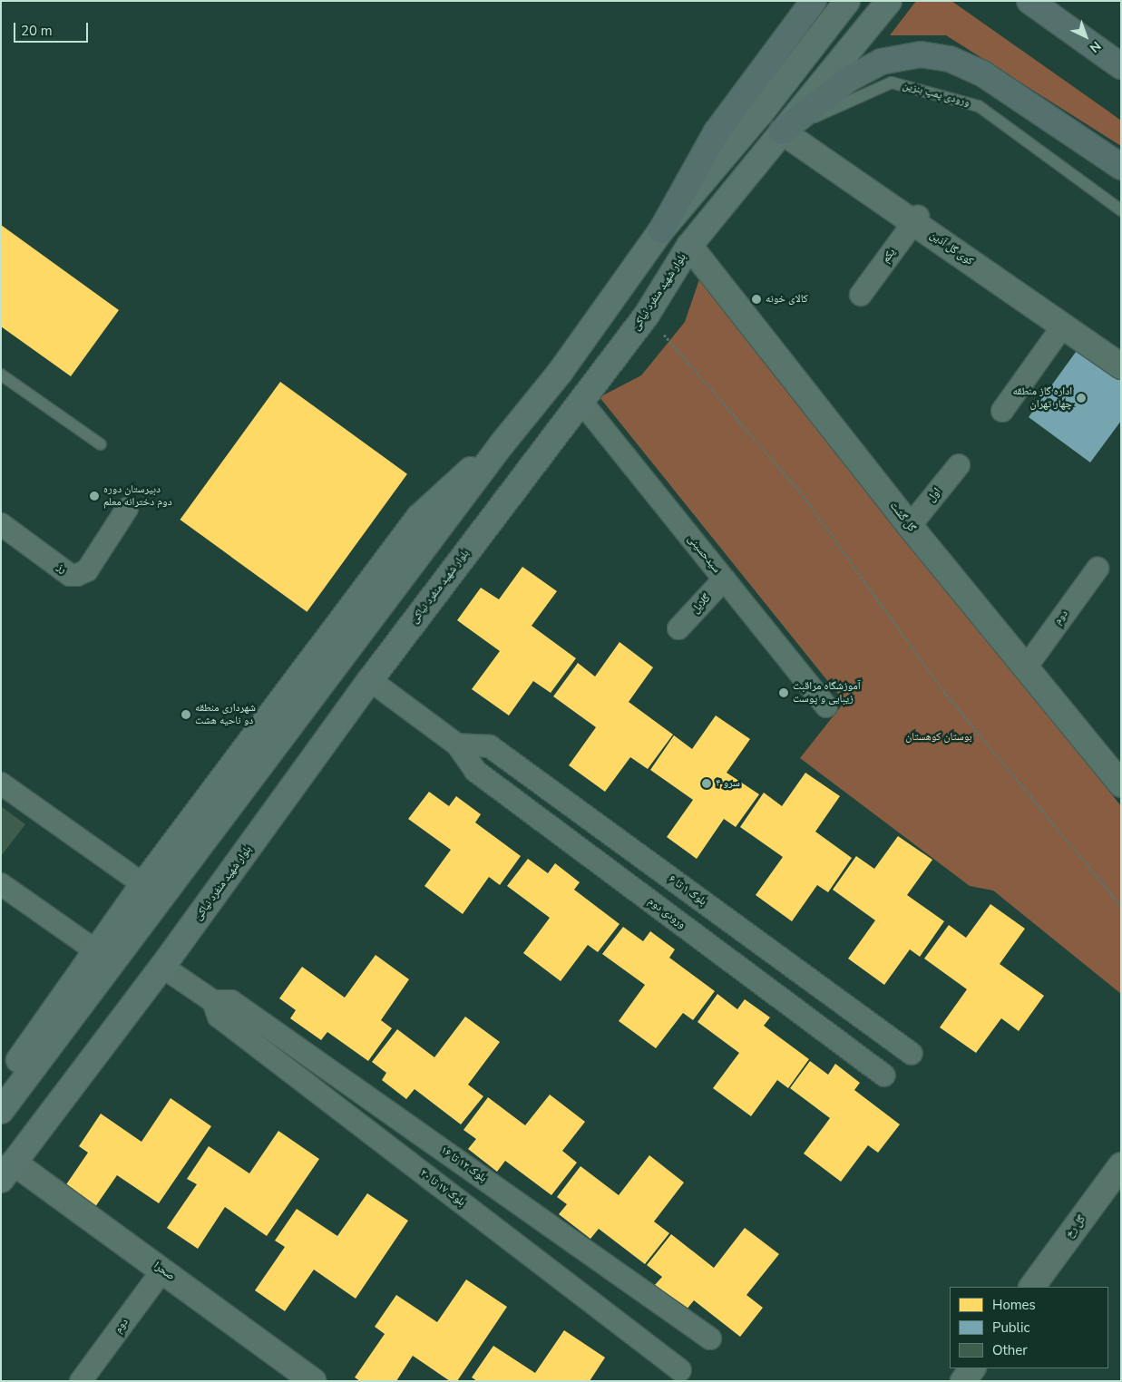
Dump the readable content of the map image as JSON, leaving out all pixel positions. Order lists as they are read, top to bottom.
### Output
{
  "streets": {
    "main road": ["بلوار شهید منفرد نیاکی"],
    "street": [
      "کوی گل آذین",
      "یکم",
      "اول",
      "گل گشت",
      "سیدحسینی",
      "رز",
      "گلایل",
      "دوم",
      "بلوک ۱ تا ۶",
      "ورودی دوم",
      "بلوک ۱۲ تا ۱۶",
      "بلوک ۱۷ تا ۲۰",
      "گل رخ",
      "صحرا"
    ],
    "lane": ["ورودی پمپ بنزین"]
  },
  "crossings": [
    ["ورودی پمپ بنزین", "کوی گل آذین"],
    ["ورودی پمپ بنزین", "بلوار شهید منفرد نیاکی"],
    ["کوی گل آذین", "یکم"],
    ["کوی گل آذین", "بلوار شهید منفرد نیاکی"],
    ["بلوار شهید منفرد نیاکی", "گل گشت"],
    ["بلوار شهید منفرد نیاکی", "سیدحسینی"],
    ["بلوار شهید منفرد نیاکی", "ورودی دوم"],
    ["بلوار شهید منفرد نیاکی", "صحرا"],
    ["اول", "گل گشت"],
    ["گل گشت", "دوم"],
    ["سیدحسینی", "گلایل"],
    ["دوم", "صحرا"],
    ["بلوک ۱ تا ۶", "ورودی دوم"],
    ["بلوک ۱۲ تا ۱۶", "بلوک ۱۷ تا ۲۰"]
  ],
  "parks": ["بوستان کوهستان"],
  "places": [
    "کالای خونه",
    "اداره گاز منطقه چهار تهران",
    "دبیرستان دوره دوم دخترانه معلم",
    "آموزشگاه مراقبت زیبایی و پوست",
    "شهرداری منطقه دو ناحیه هشت",
    "سرو ۴"
  ],
  "legend": ["Homes", "Public", "Other"],
  "scale_bar": "20 m",
  "north": "bottom right"
}
